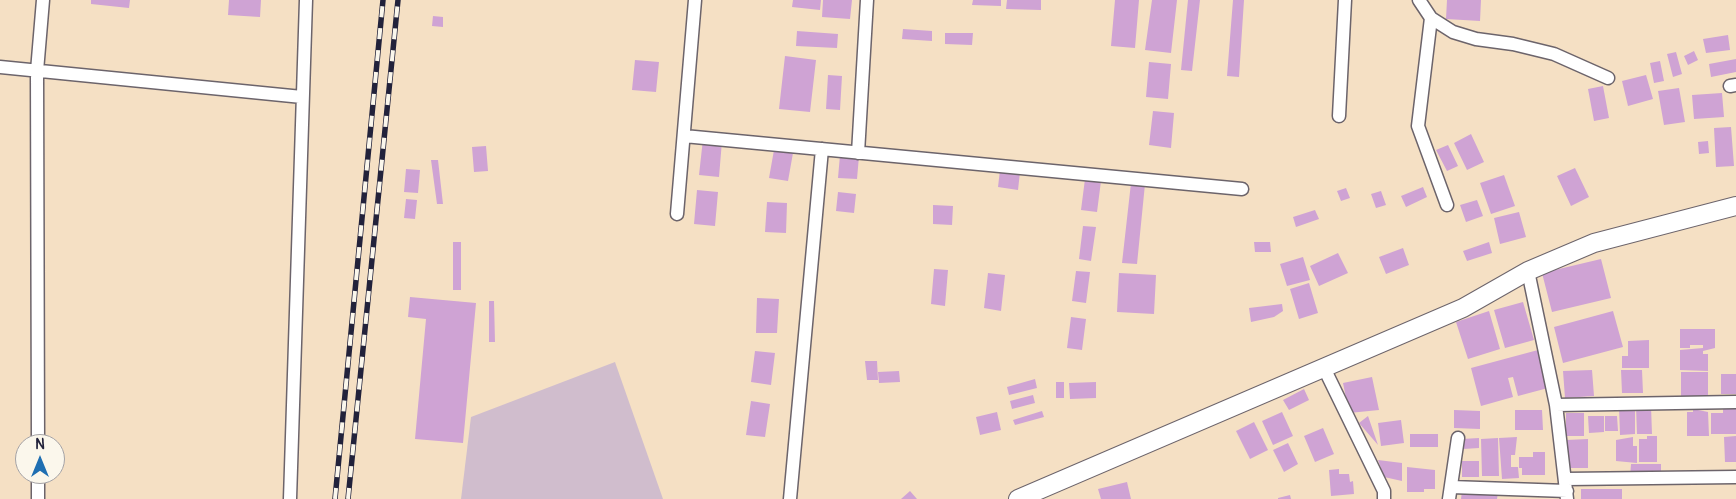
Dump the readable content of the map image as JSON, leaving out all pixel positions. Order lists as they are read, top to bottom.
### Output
{
  "north": "top"
}
